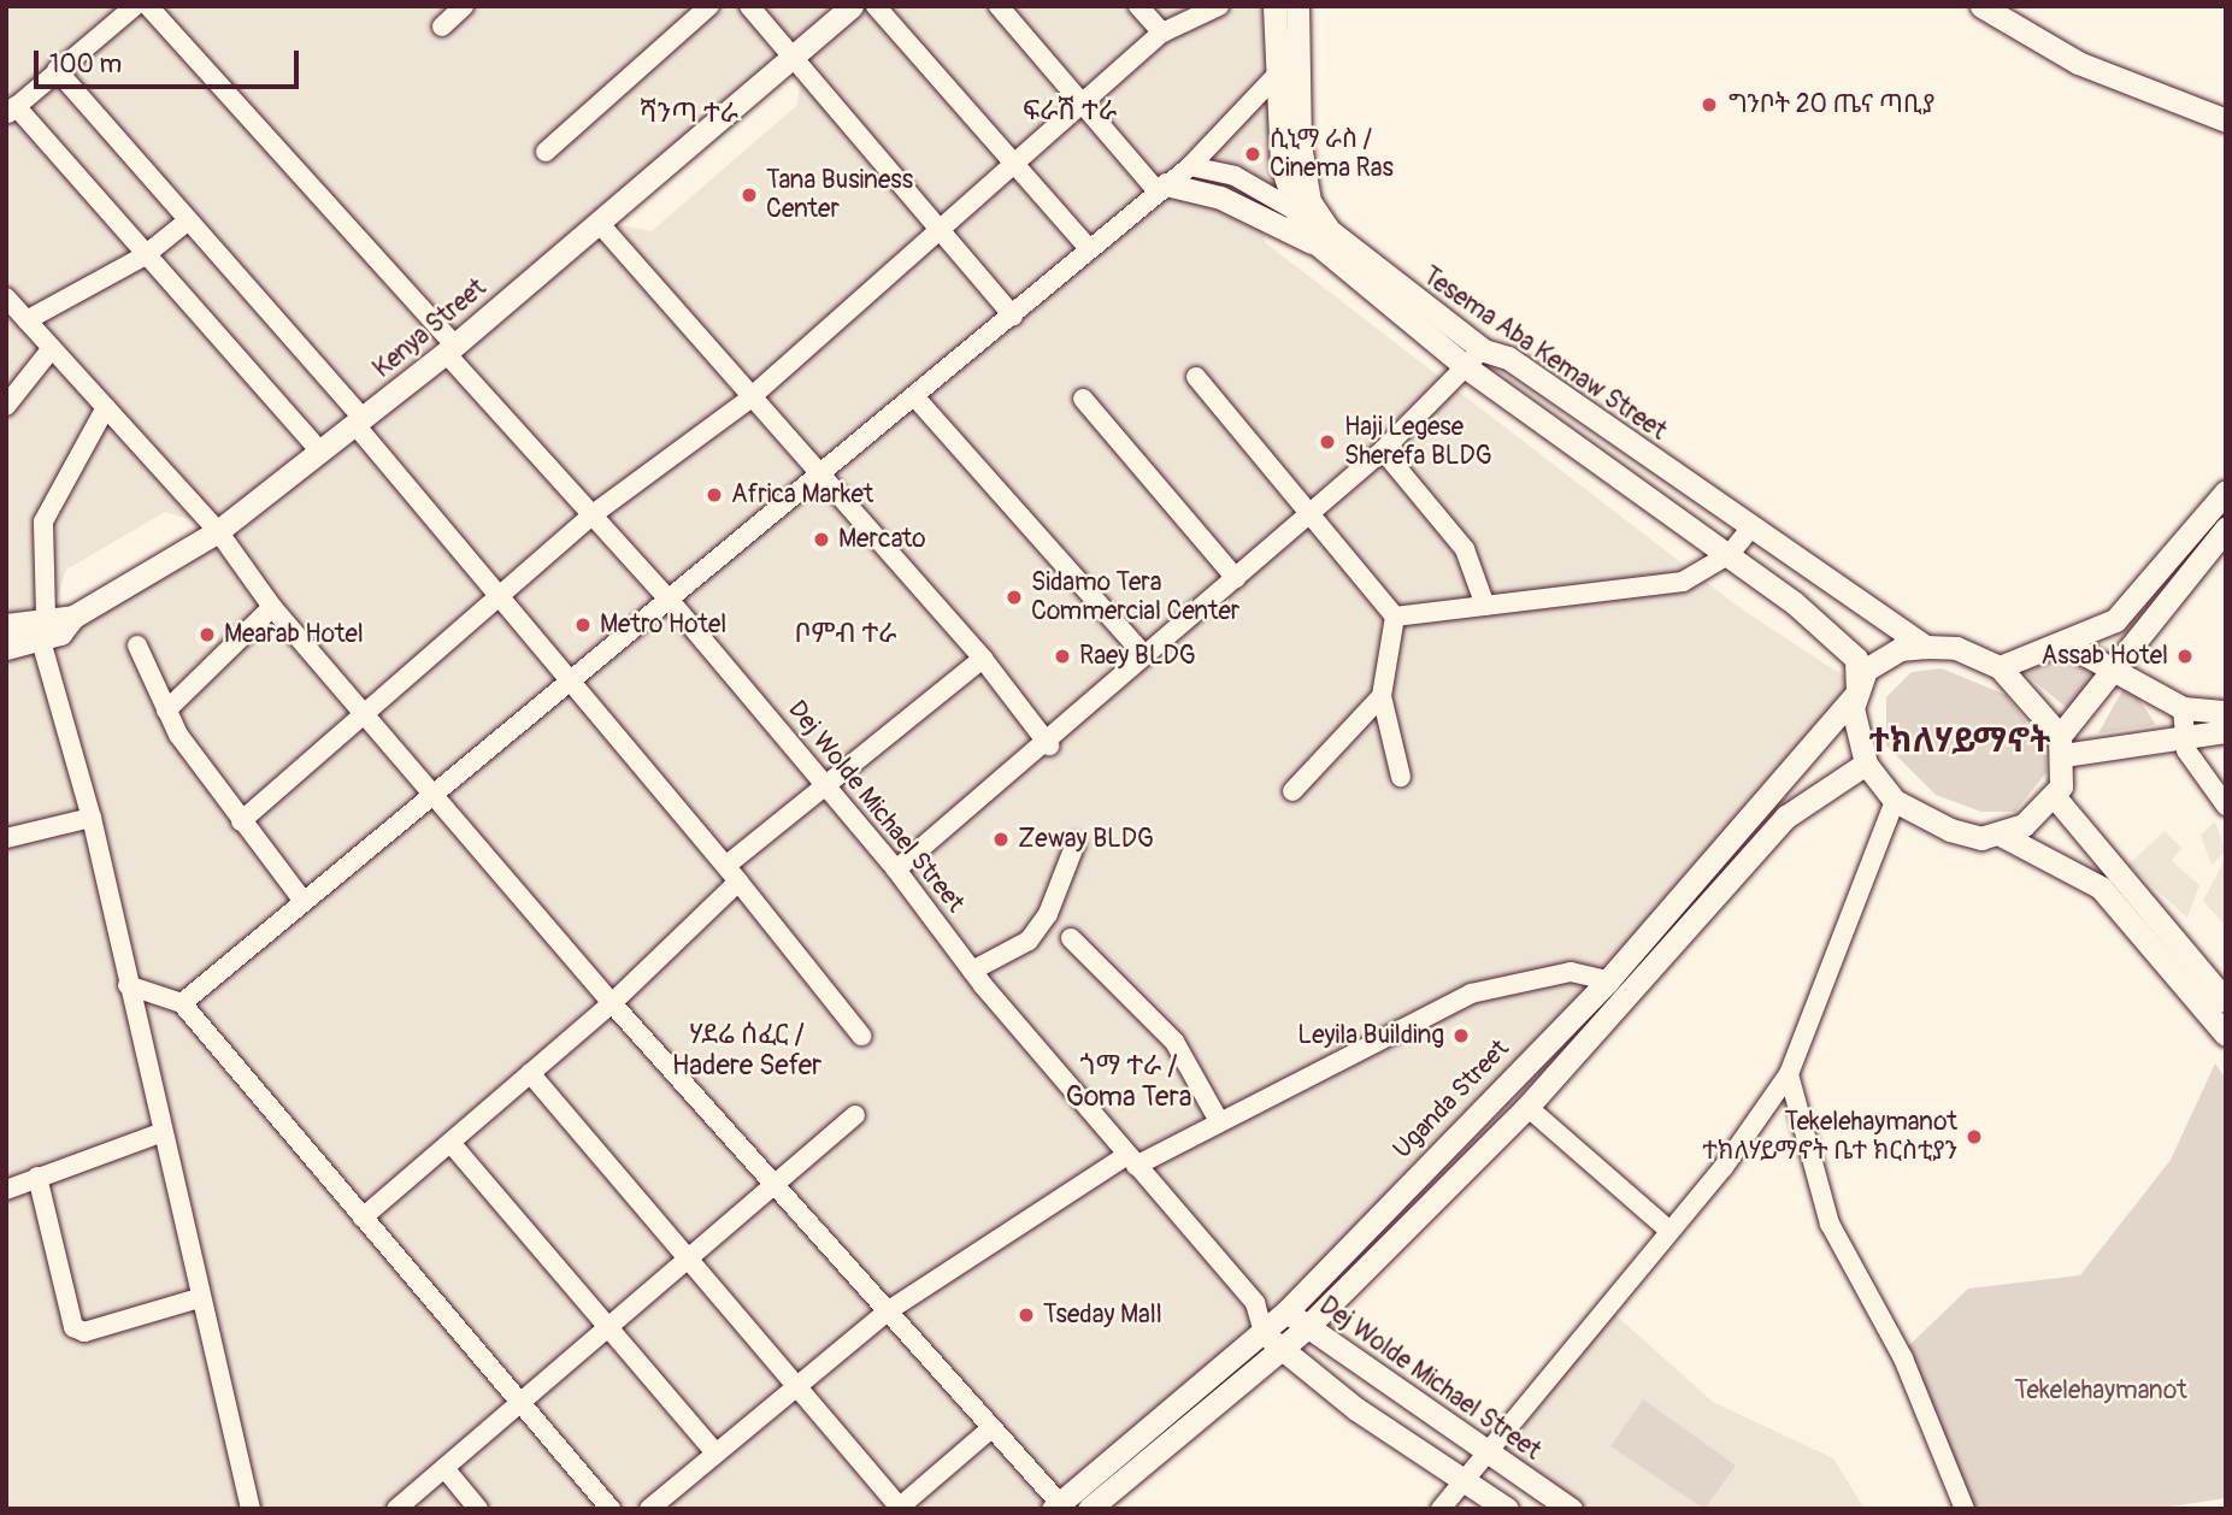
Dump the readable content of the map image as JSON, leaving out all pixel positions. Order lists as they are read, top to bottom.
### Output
{
  "streets": {
    "main road": [
      "Kenya Street",
      "Tesema Aba Kemaw Street",
      "Dej Wolde Michael Street",
      "Uganda Street"
    ]
  },
  "crossings": [
    ["Kenya Street", "Dej Wolde Michael Street"],
    ["Tesema Aba Kemaw Street", "Uganda Street"],
    ["Dej Wolde Michael Street", "Uganda Street"]
  ],
  "districts": [
    "ፍራሽ ተራ",
    "ሻንጣ ተራ",
    "ቦምብ ተራ",
    "ተክለሃይማኖት",
    "ሃደሬ ሰፈር / Hadere Sefer",
    "ጎማ ተራ / Goma Tera"
  ],
  "parks": ["Tekelehaymanot"],
  "places": [
    "ግንቦት 20 ጤና ጣቢያ",
    "ሲኒማ ራስ / Cinema Ras",
    "Tana Business Center",
    "Haji Legese Sherefa BLDG",
    "Africa Market",
    "Mercato",
    "Sidamo Tera Commercial Center",
    "Metro Hotel",
    "Mearab Hotel",
    "Raey BLDG",
    "Assab Hotel",
    "Zeway BLDG",
    "Leyila Building",
    "Tekelehaymanot ተክለሃይማኖት ቤተ ክርስቲያን",
    "Tseday Mall"
  ],
  "scale_bar": "100 m"
}
